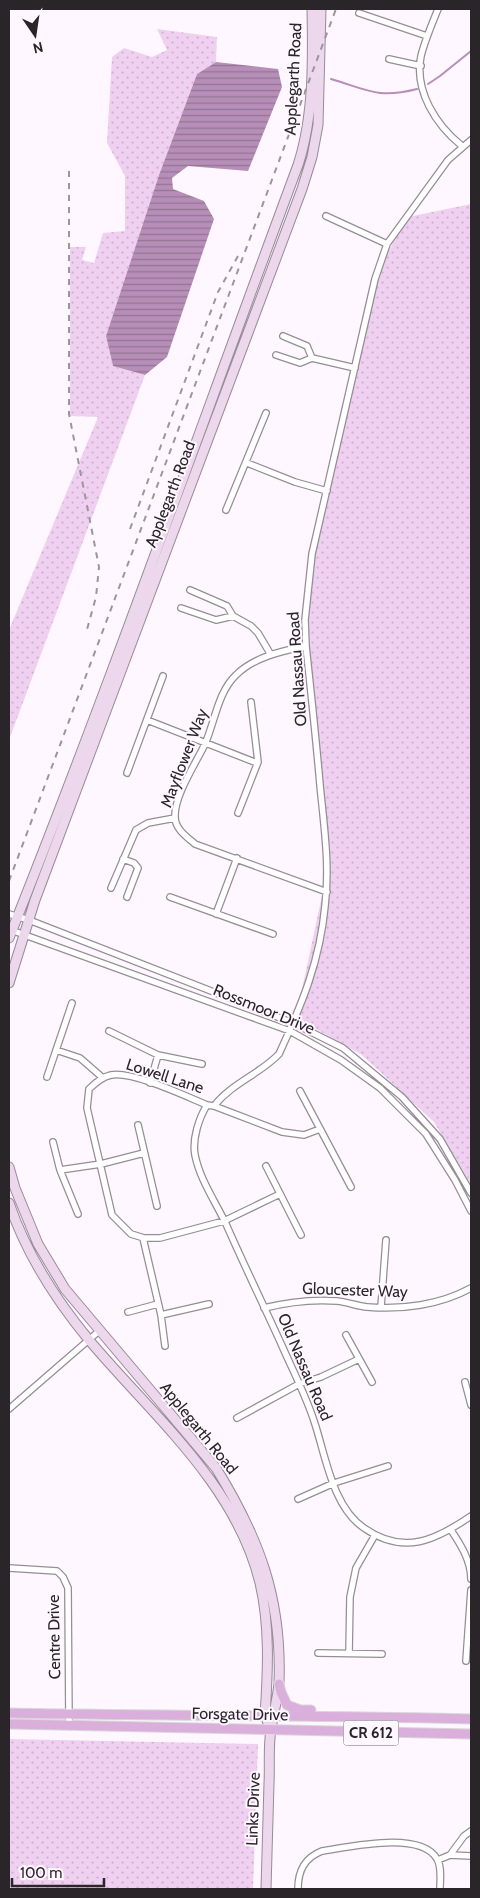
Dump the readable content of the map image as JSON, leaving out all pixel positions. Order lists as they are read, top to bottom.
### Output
{
  "streets": {
    "main road": [
      "Applegarth Road",
      "Forsgate Drive",
      "CR 612",
      "Links Drive"
    ],
    "street": [
      "Old Nassau Road",
      "Mayflower Way",
      "Rossmoor Drive",
      "Lowell Lane",
      "Gloucester Way",
      "Centre Drive"
    ]
  },
  "crossings": [
    ["Applegarth Road", "Rossmoor Drive"],
    ["Applegarth Road", "Forsgate Drive"],
    ["Applegarth Road", "Links Drive"],
    ["Old Nassau Road", "Mayflower Way"],
    ["Old Nassau Road", "Rossmoor Drive"],
    ["Old Nassau Road", "Lowell Lane"],
    ["Old Nassau Road", "Gloucester Way"],
    ["Centre Drive", "Forsgate Drive"],
    ["Forsgate Drive", "Links Drive"]
  ],
  "scale_bar": "100 m",
  "north": "bottom"
}
